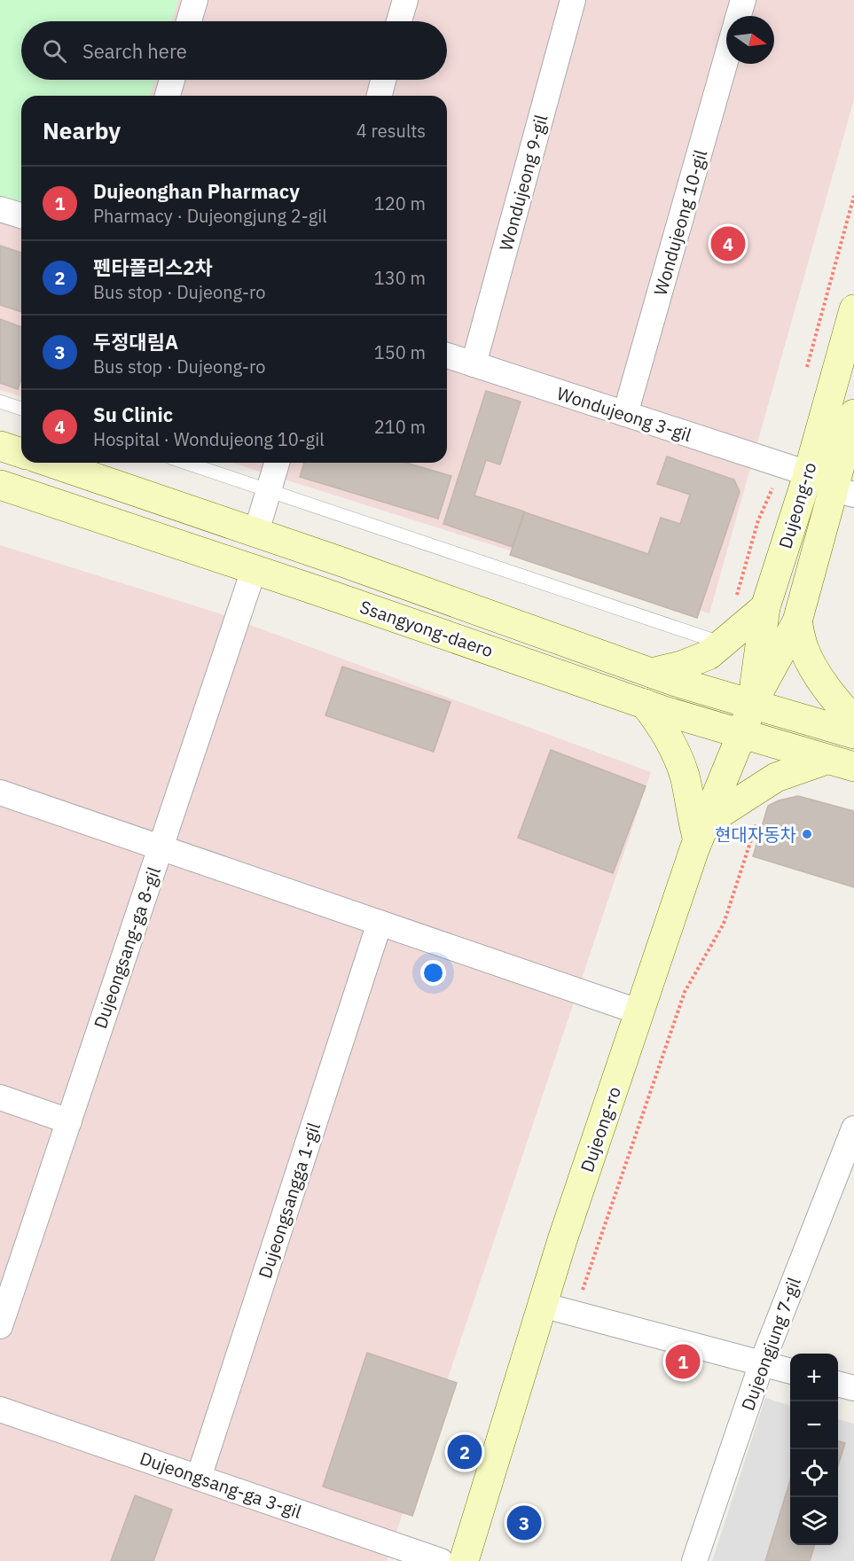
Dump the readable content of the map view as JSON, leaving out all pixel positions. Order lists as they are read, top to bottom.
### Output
{
  "streets": {
    "street": [
      "Wondujeong 9-gil",
      "Wondujeong 10-gil",
      "Wondujeong 3-gil",
      "Dujeong-ro",
      "Ssangyong-daero",
      "Dujeongsang-ga 8-gil",
      "Dujeongsangga 1-gil",
      "Dujeongjung 7-gil",
      "Dujeongsang-ga 3-gil"
    ]
  },
  "crossings": [
    ["Wondujeong 9-gil", "Wondujeong 3-gil"],
    ["Wondujeong 10-gil", "Wondujeong 3-gil"],
    ["Wondujeong 3-gil", "Dujeong-ro"],
    ["Dujeong-ro", "Ssangyong-daero"],
    ["Ssangyong-daero", "Dujeongsang-ga 8-gil"],
    ["Dujeongsangga 1-gil", "Dujeongsang-ga 3-gil"]
  ],
  "places": ["현대자동차"],
  "north": "right",
  "page": {
    "search": "Search here",
    "heading": ["Nearby", "4 results"],
    "list": [
      {
        "mark": "1",
        "name": "Dujeonghan Pharmacy",
        "note": "Pharmacy · Dujeongjung 2-gil",
        "value": "120 m"
      },
      {
        "mark": "2",
        "name": "펜타폴리스2차",
        "note": "Bus stop · Dujeong-ro",
        "value": "130 m"
      },
      {
        "mark": "3",
        "name": "두정대림A",
        "note": "Bus stop · Dujeong-ro",
        "value": "150 m"
      },
      {
        "mark": "4",
        "name": "Su Clinic",
        "note": "Hospital · Wondujeong 10-gil",
        "value": "210 m"
      }
    ],
    "pins": [
      "4",
      "1",
      "2",
      "3"
    ],
    "map_buttons": ["+", "−"]
  }
}
